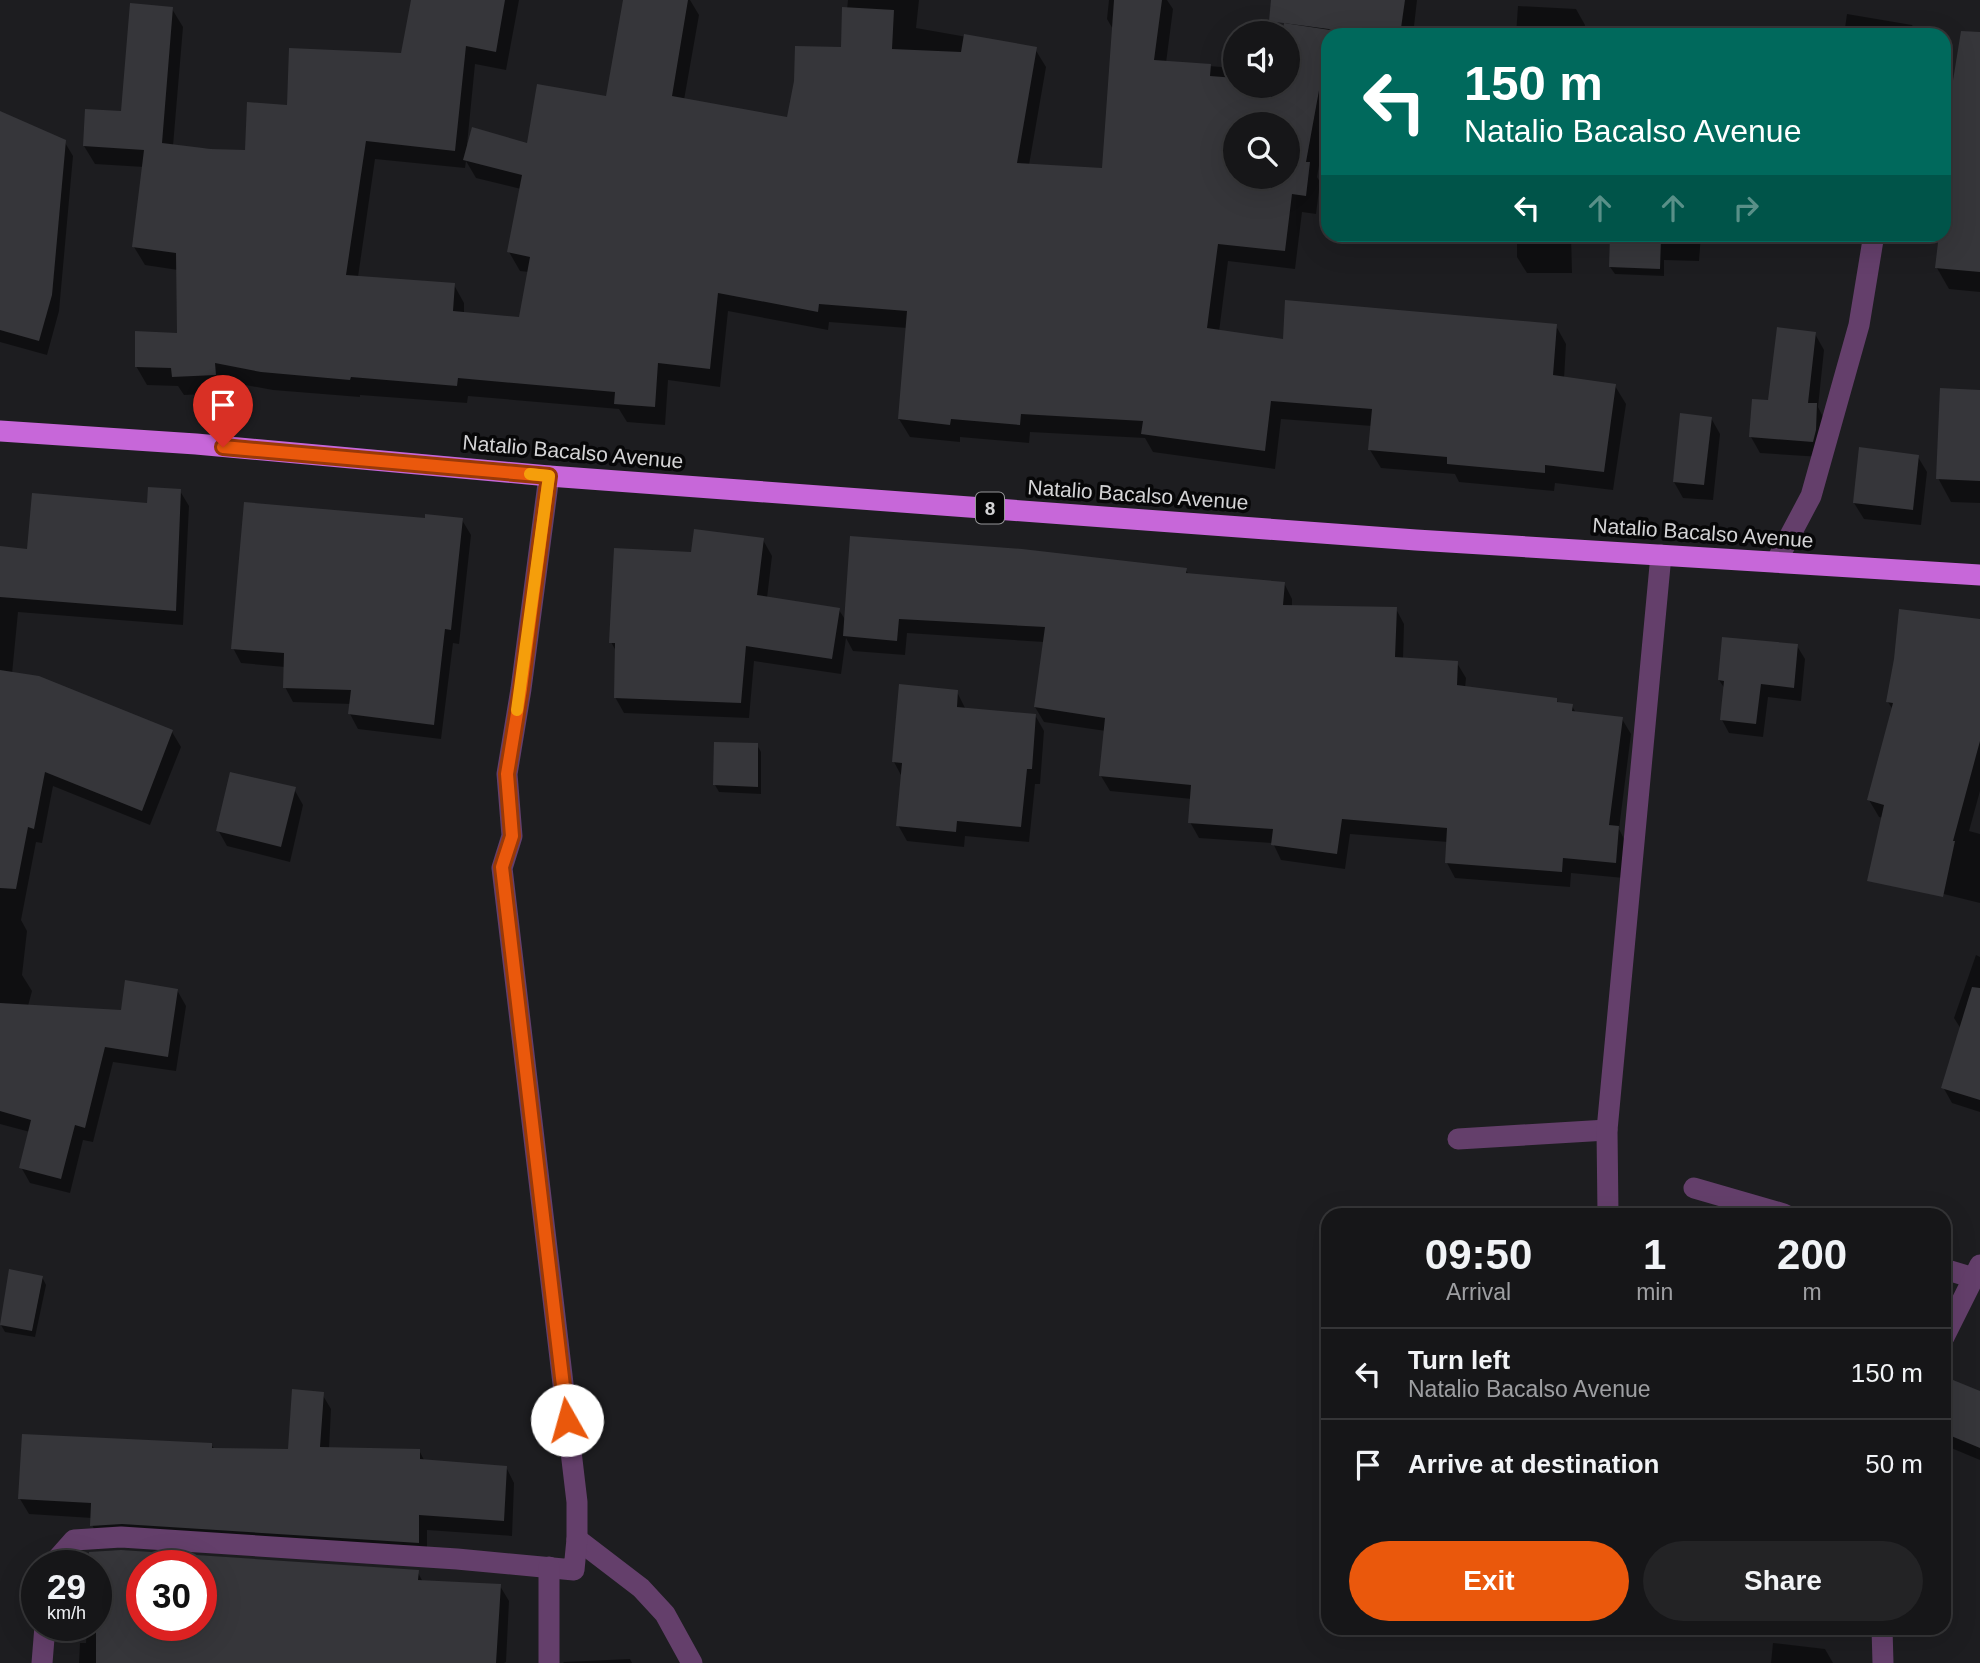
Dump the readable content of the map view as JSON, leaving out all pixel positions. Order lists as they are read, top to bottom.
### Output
{
  "streets": {
    "highway": ["Natalio Bacalso Avenue", "8"]
  },
  "page": {
    "turn": ["150 m", "Natalio Bacalso Avenue"],
    "eta": [
      "09:50",
      "Arrival",
      "1",
      "min",
      "200",
      "m"
    ],
    "list": [
      {
        "name": "Turn left",
        "note": "Natalio Bacalso Avenue",
        "value": "150 m"
      },
      {
        "name": "Arrive at destination",
        "value": "50 m"
      }
    ],
    "buttons": ["Exit", "Share"],
    "speed": "29 km/h",
    "limit": "30"
  }
}
